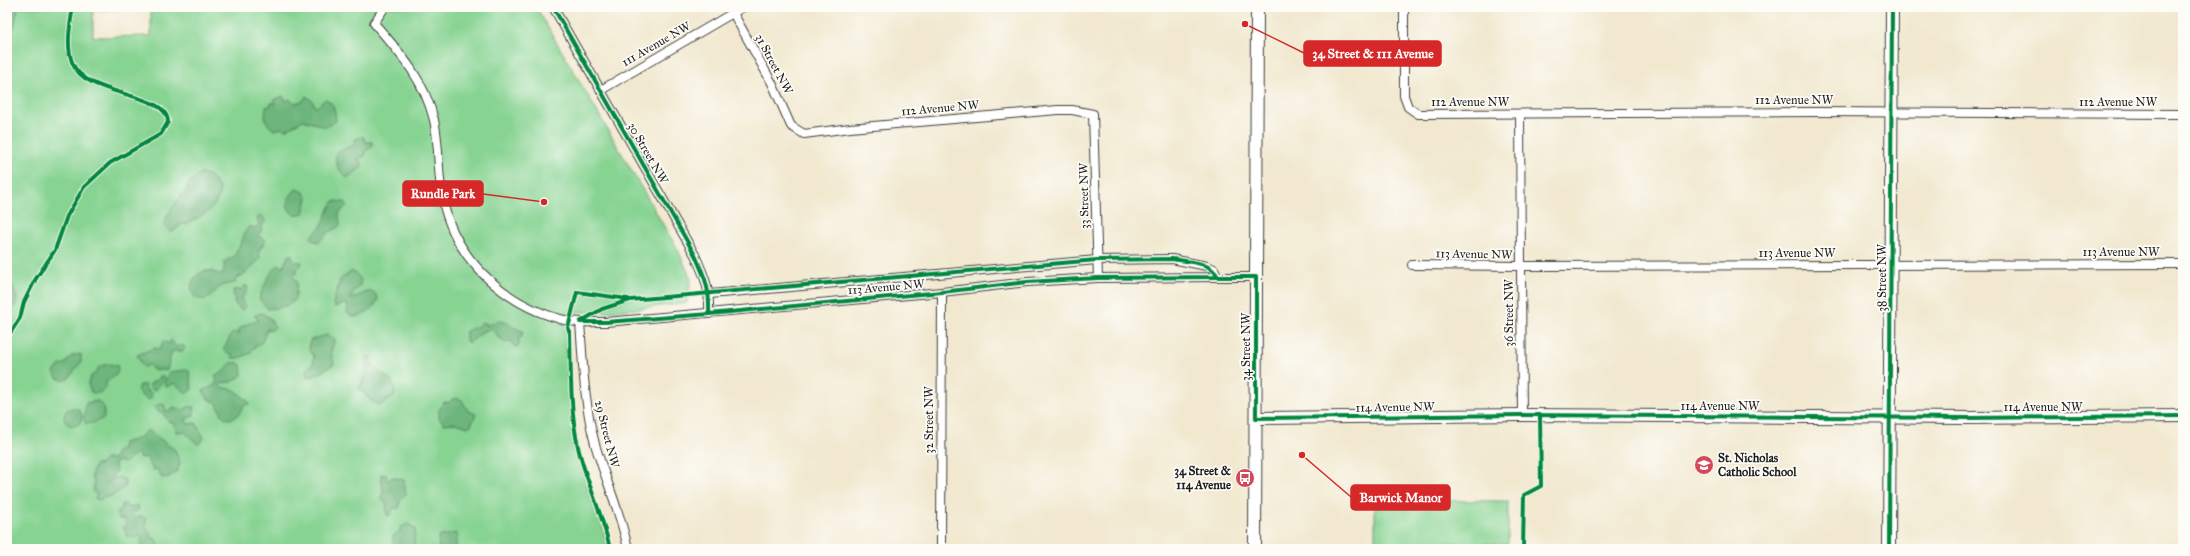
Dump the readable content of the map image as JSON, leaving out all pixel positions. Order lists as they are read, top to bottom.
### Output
{
  "streets": {
    "street": [
      "111 Avenue NW",
      "31 Street NW",
      "112 Avenue NW",
      "30 Street NW",
      "33 Street NW",
      "113 Avenue NW",
      "38 Street NW",
      "36 Street NW",
      "34 Street NW",
      "114 Avenue NW",
      "32 Street NW",
      "29 Street NW"
    ]
  },
  "crossings": [
    ["111 Avenue NW", "31 Street NW"],
    ["111 Avenue NW", "30 Street NW"],
    ["31 Street NW", "112 Avenue NW"],
    ["112 Avenue NW", "33 Street NW"],
    ["112 Avenue NW", "38 Street NW"],
    ["112 Avenue NW", "36 Street NW"],
    ["30 Street NW", "113 Avenue NW"],
    ["33 Street NW", "113 Avenue NW"],
    ["113 Avenue NW", "38 Street NW"],
    ["113 Avenue NW", "36 Street NW"],
    ["113 Avenue NW", "34 Street NW"],
    ["113 Avenue NW", "32 Street NW"],
    ["113 Avenue NW", "29 Street NW"],
    ["38 Street NW", "114 Avenue NW"],
    ["36 Street NW", "114 Avenue NW"],
    ["34 Street NW", "114 Avenue NW"]
  ],
  "places": {
    "other": ["34 Street & 111 Avenue", "Rundle Park", "Barwick Manor"],
    "school or university": ["St. Nicholas Catholic School"],
    "bus stop": ["34 Street & 114 Avenue"]
  }
}
